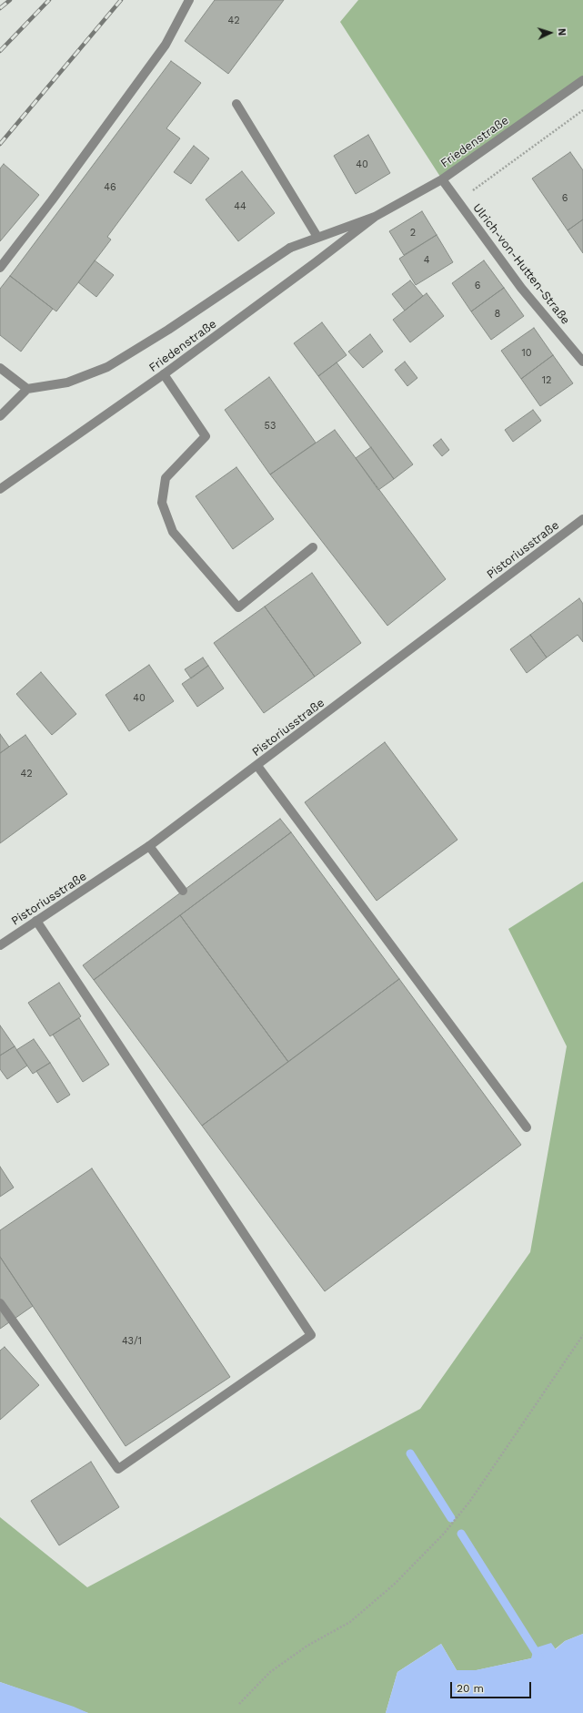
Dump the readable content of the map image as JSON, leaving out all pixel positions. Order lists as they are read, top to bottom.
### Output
{
  "streets": {
    "street": ["Friedenstraße", "Ulrich-von-Hutten-Straße", "Pistoriusstraße"]
  },
  "crossings": [
    ["Friedenstraße", "Ulrich-von-Hutten-Straße"]
  ],
  "house_numbers": [
    "42",
    "40",
    "46",
    "6",
    "44",
    "2",
    "4",
    "6",
    "8",
    "10",
    "12",
    "53",
    "40",
    "42",
    "43/1"
  ],
  "scale_bar": "20 m",
  "north": "right"
}
